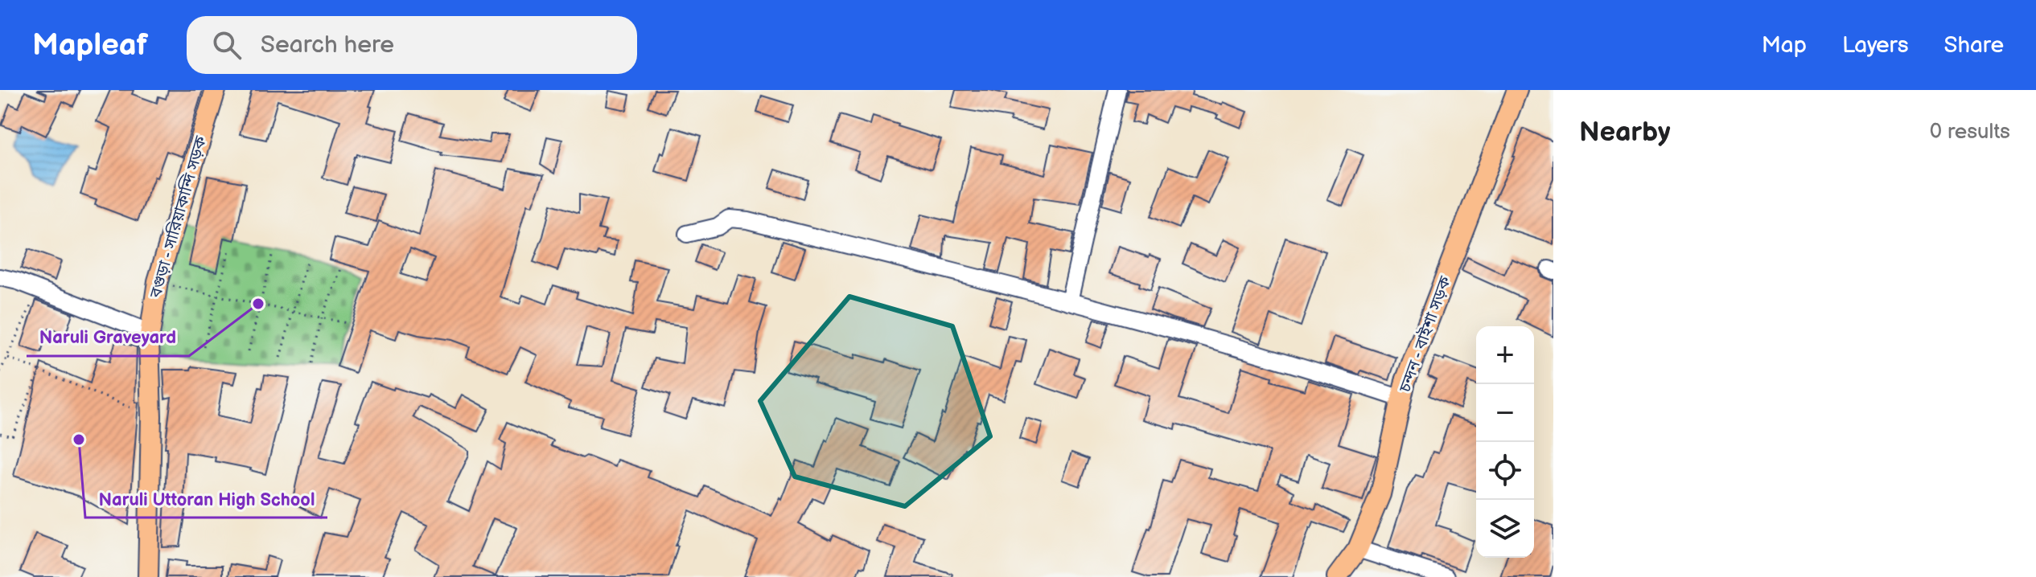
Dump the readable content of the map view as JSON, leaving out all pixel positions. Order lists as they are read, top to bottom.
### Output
{
  "streets": {
    "main road": ["বগুড়া - সারিয়াকান্দি সড়ক", "চন্দন - বাইশা সড়ক"]
  },
  "places": ["Naruli Graveyard", "Naruli Uttoran High School"],
  "page": {
    "header": "Mapleaf",
    "search": "Search here",
    "nav": ["Map", "Layers", "Share"],
    "heading": ["Nearby", "0 results"],
    "map_buttons": ["+", "−"]
  }
}
